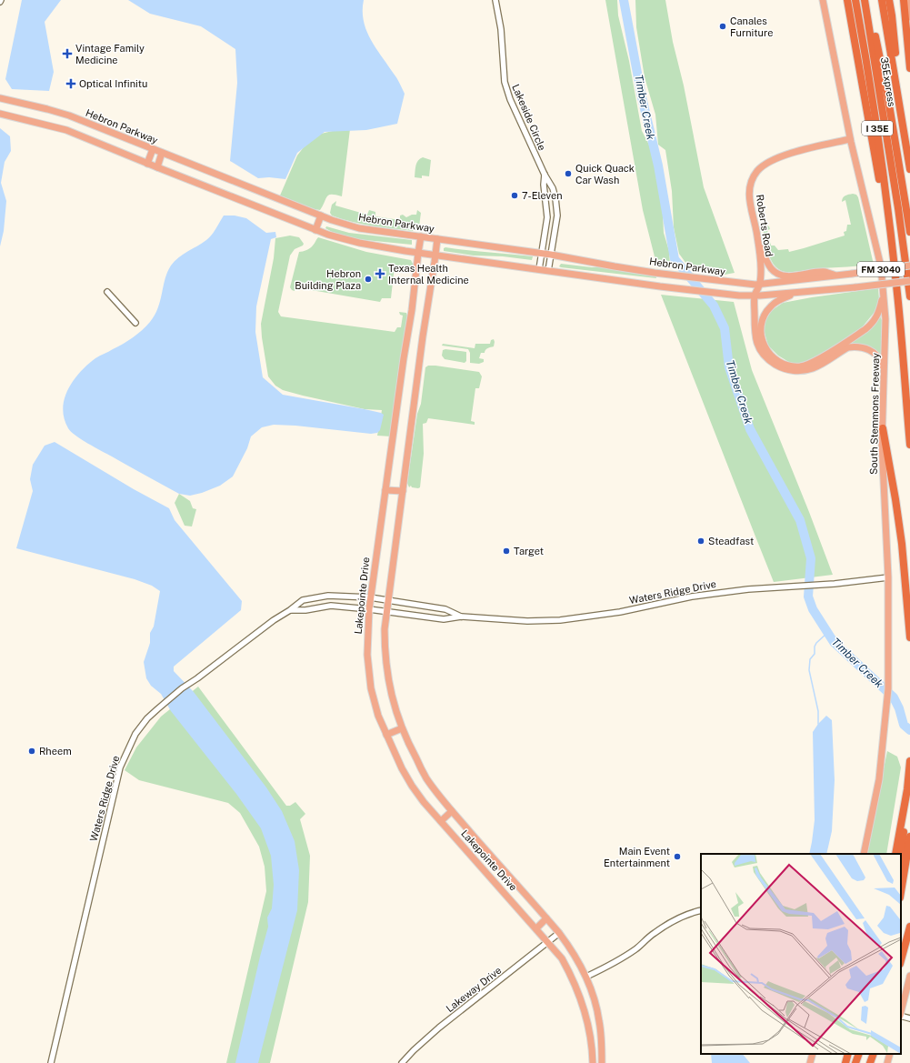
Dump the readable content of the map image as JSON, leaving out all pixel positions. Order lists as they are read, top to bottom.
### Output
{
  "streets": {
    "highway": ["35Express", "I 35E"],
    "main road": [
      "Hebron Parkway",
      "Roberts Road",
      "FM 3040",
      "South Stemmons Freeway",
      "Lakepointe Drive"
    ],
    "street": ["Lakeside Circle", "Waters Ridge Drive", "Lakeway Drive"]
  },
  "crossings": [
    ["Lakeside Circle", "Hebron Parkway"],
    ["Hebron Parkway", "Roberts Road"],
    ["Hebron Parkway", "FM 3040"],
    ["Hebron Parkway", "Lakepointe Drive"],
    ["Roberts Road", "South Stemmons Freeway"],
    ["South Stemmons Freeway", "Waters Ridge Drive"],
    ["Waters Ridge Drive", "Lakepointe Drive"],
    ["Lakepointe Drive", "Lakeway Drive"]
  ],
  "water": ["Timber Creek"],
  "places": {
    "other": [
      "Canales Furniture",
      "Quick Quack Car Wash",
      "7-Eleven",
      "Hebron Building Plaza",
      "Steadfast",
      "Target",
      "Rheem",
      "Main Event Entertainment"
    ],
    "health": ["Vintage Family Medicine", "Optical Infinitu", "Texas Health Internal Medicine"]
  }
}
